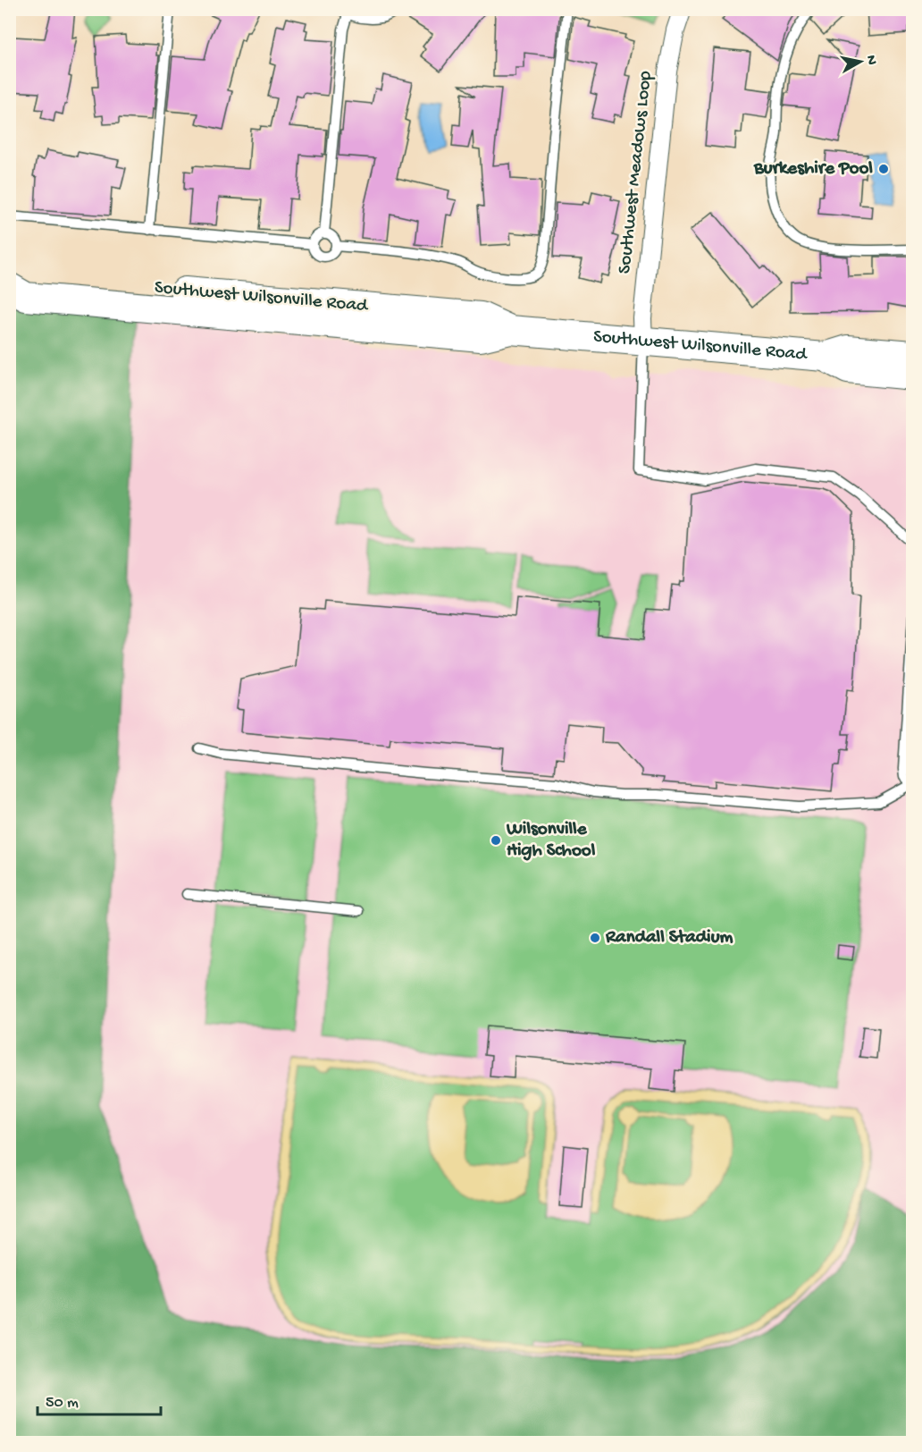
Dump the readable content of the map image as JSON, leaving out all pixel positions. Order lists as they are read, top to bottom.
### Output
{
  "streets": {
    "main road": ["Southwest Wilsonville Road"],
    "street": ["Southwest Meadows Loop"]
  },
  "crossings": [
    ["Southwest Meadows Loop", "Southwest Wilsonville Road"]
  ],
  "places": ["Burkeshire Pool", "Wilsonville High School", "Randall Stadium"],
  "scale_bar": "50 m",
  "north": "right"
}
